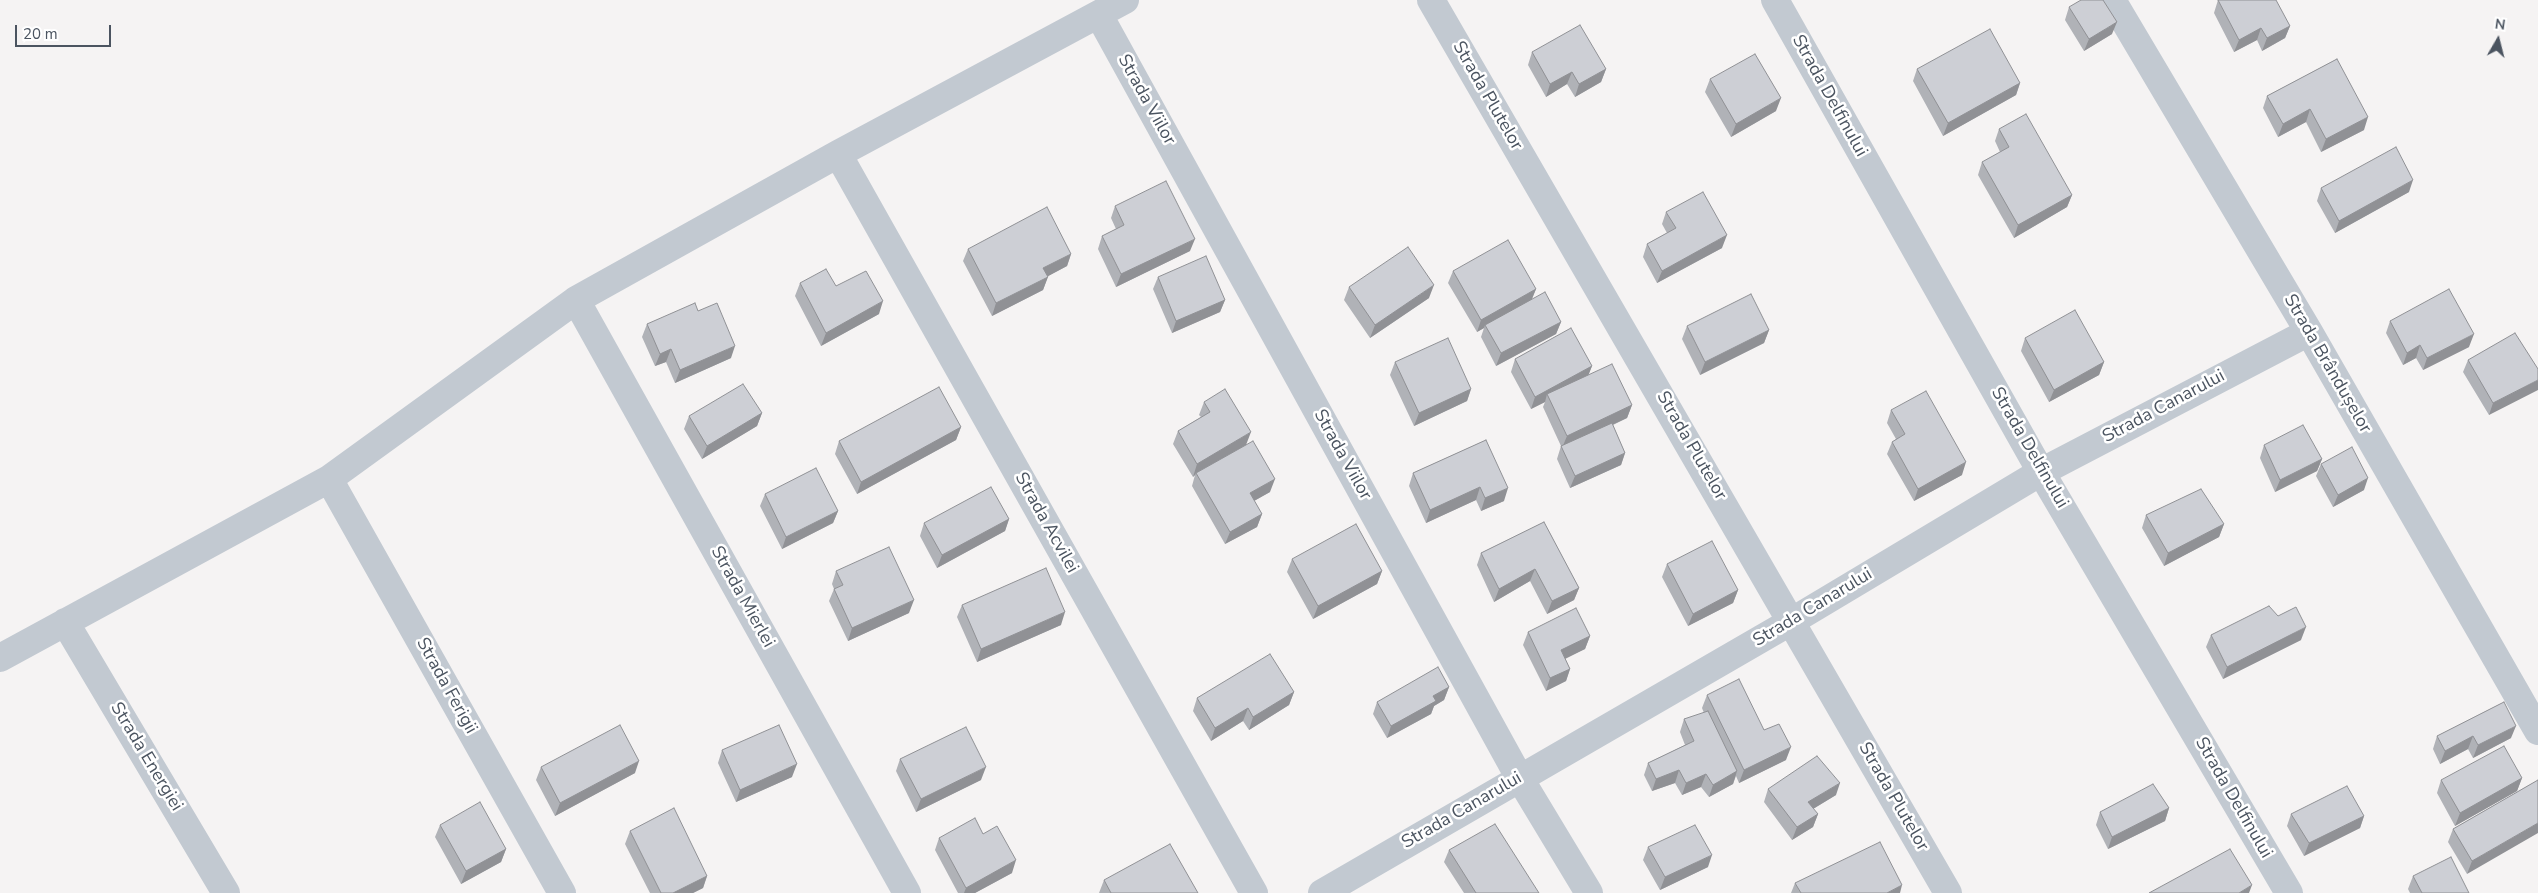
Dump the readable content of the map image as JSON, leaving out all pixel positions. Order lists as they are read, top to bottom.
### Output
{
  "streets": {
    "street": [
      "Strada Plutelor",
      "Strada Delfinului",
      "Strada Viilor",
      "Strada Brândușelor",
      "Strada Canarului",
      "Strada Acvilei",
      "Strada Mierlei",
      "Strada Ferigii",
      "Strada Energiei"
    ]
  },
  "crossings": [
    ["Strada Plutelor", "Strada Canarului"],
    ["Strada Delfinului", "Strada Canarului"],
    ["Strada Viilor", "Strada Canarului"],
    ["Strada Brândușelor", "Strada Canarului"]
  ],
  "scale_bar": "20 m",
  "north": "top"
}
